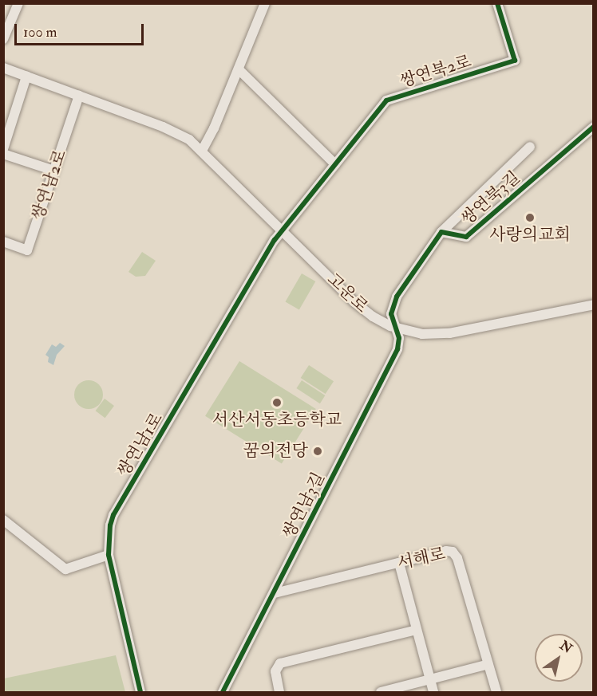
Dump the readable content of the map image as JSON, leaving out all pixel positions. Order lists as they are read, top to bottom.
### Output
{
  "streets": {
    "street": [
      "쌍연북2로",
      "쌍연남2로",
      "쌍연북3길",
      "고운로",
      "쌍연남1로",
      "쌍연남3길",
      "서해로"
    ]
  },
  "crossings": [
    ["쌍연북2로", "쌍연남1로"],
    ["쌍연남2로", "고운로"],
    ["쌍연북3길", "고운로"],
    ["쌍연북3길", "쌍연남3길"],
    ["고운로", "쌍연남1로"],
    ["고운로", "쌍연남3길"],
    ["쌍연남3길", "서해로"]
  ],
  "places": ["사랑의교회", "서산서동초등학교", "꿈의전당"],
  "scale_bar": "100 m",
  "north": "top right"
}
